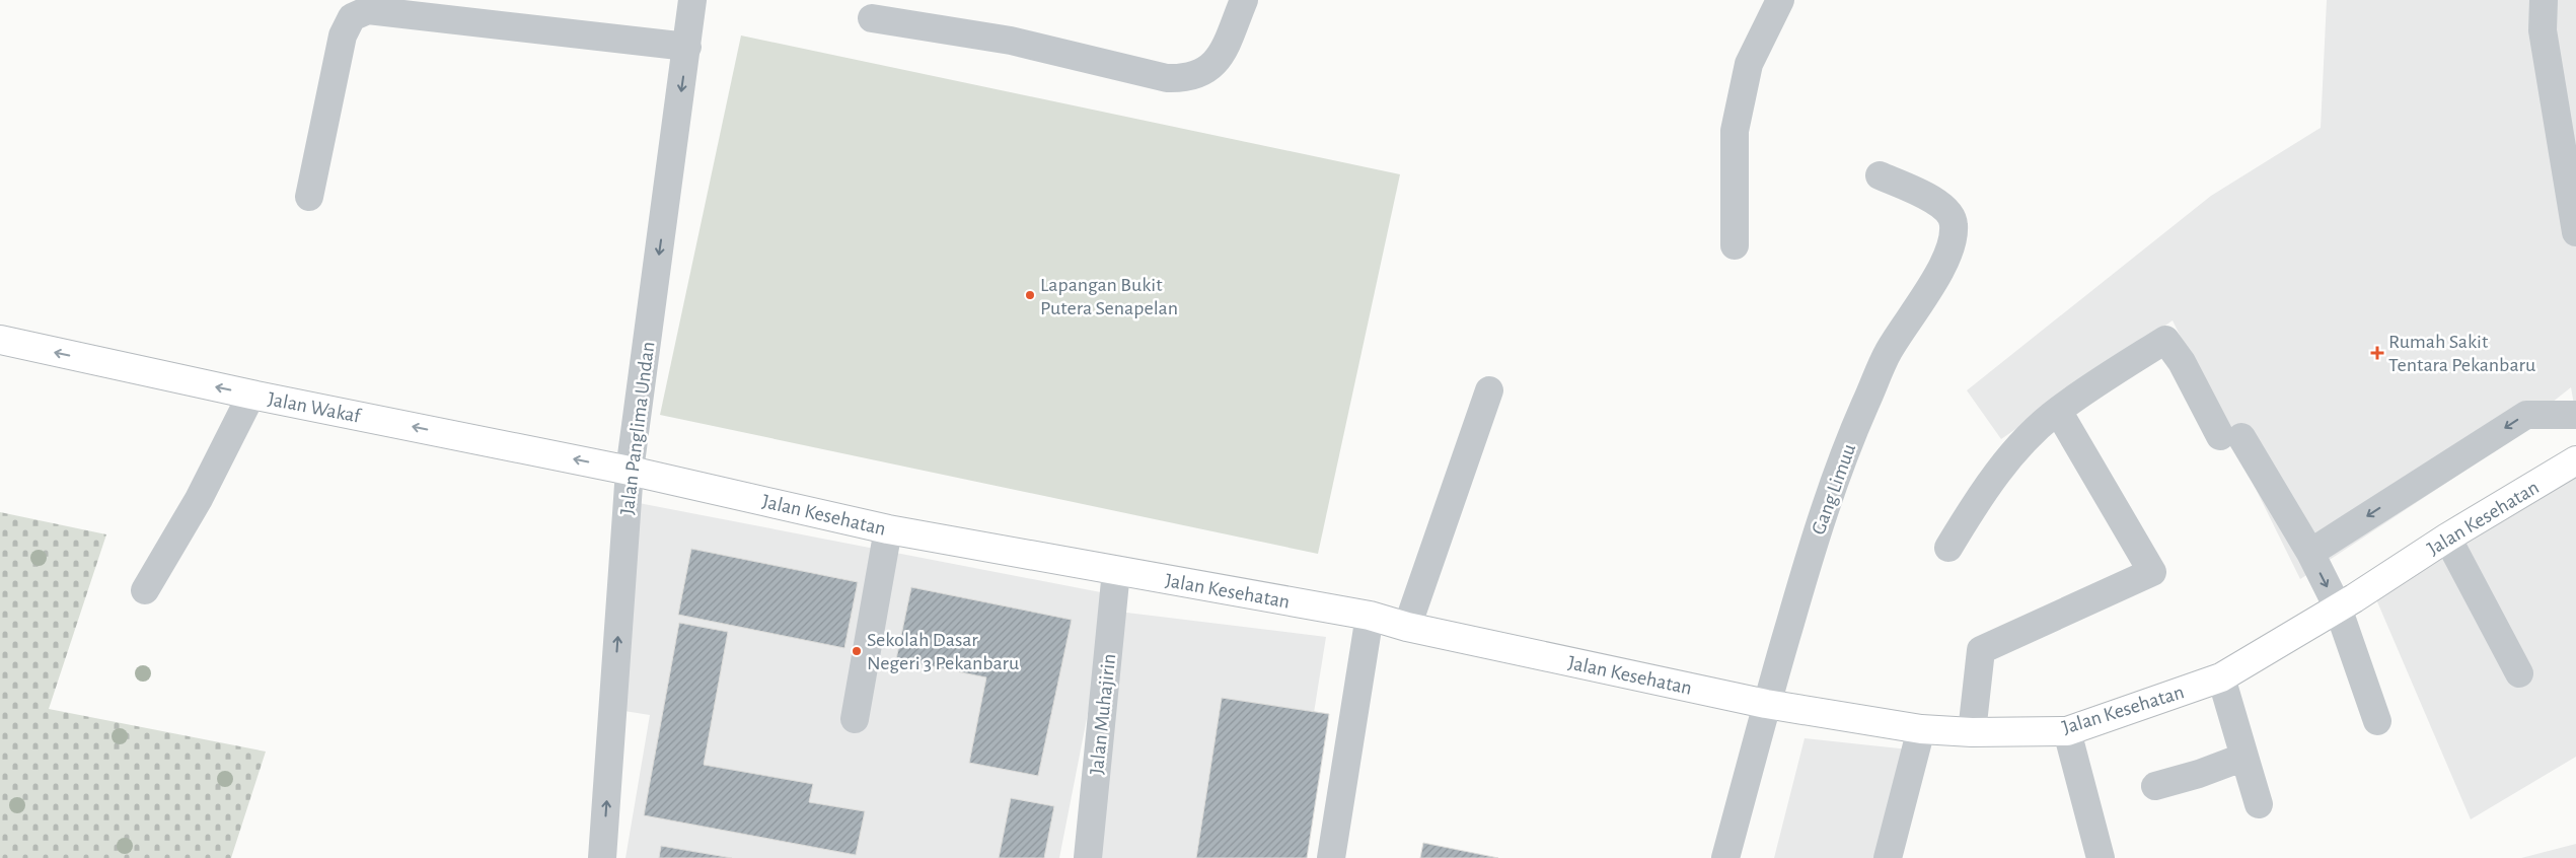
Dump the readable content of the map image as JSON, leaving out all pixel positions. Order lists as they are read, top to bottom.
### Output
{
  "streets": {
    "main road": ["Jalan Wakaf", "Jalan Kesehatan"],
    "street": ["Jalan Panglima Undan", "Gang Limuu", "Jalan Muhajirin"]
  },
  "crossings": [
    ["Jalan Wakaf", "Jalan Panglima Undan"],
    ["Jalan Wakaf", "Jalan Kesehatan"],
    ["Jalan Panglima Undan", "Jalan Kesehatan"],
    ["Gang Limuu", "Jalan Kesehatan"],
    ["Jalan Kesehatan", "Jalan Muhajirin"]
  ],
  "one_way": ["Jalan Wakaf"],
  "places": {
    "other": ["Lapangan Bukit Putera Senapelan", "Sekolah Dasar Negeri 3 Pekanbaru"],
    "health": ["Rumah Sakit Tentara Pekanbaru"]
  }
}
